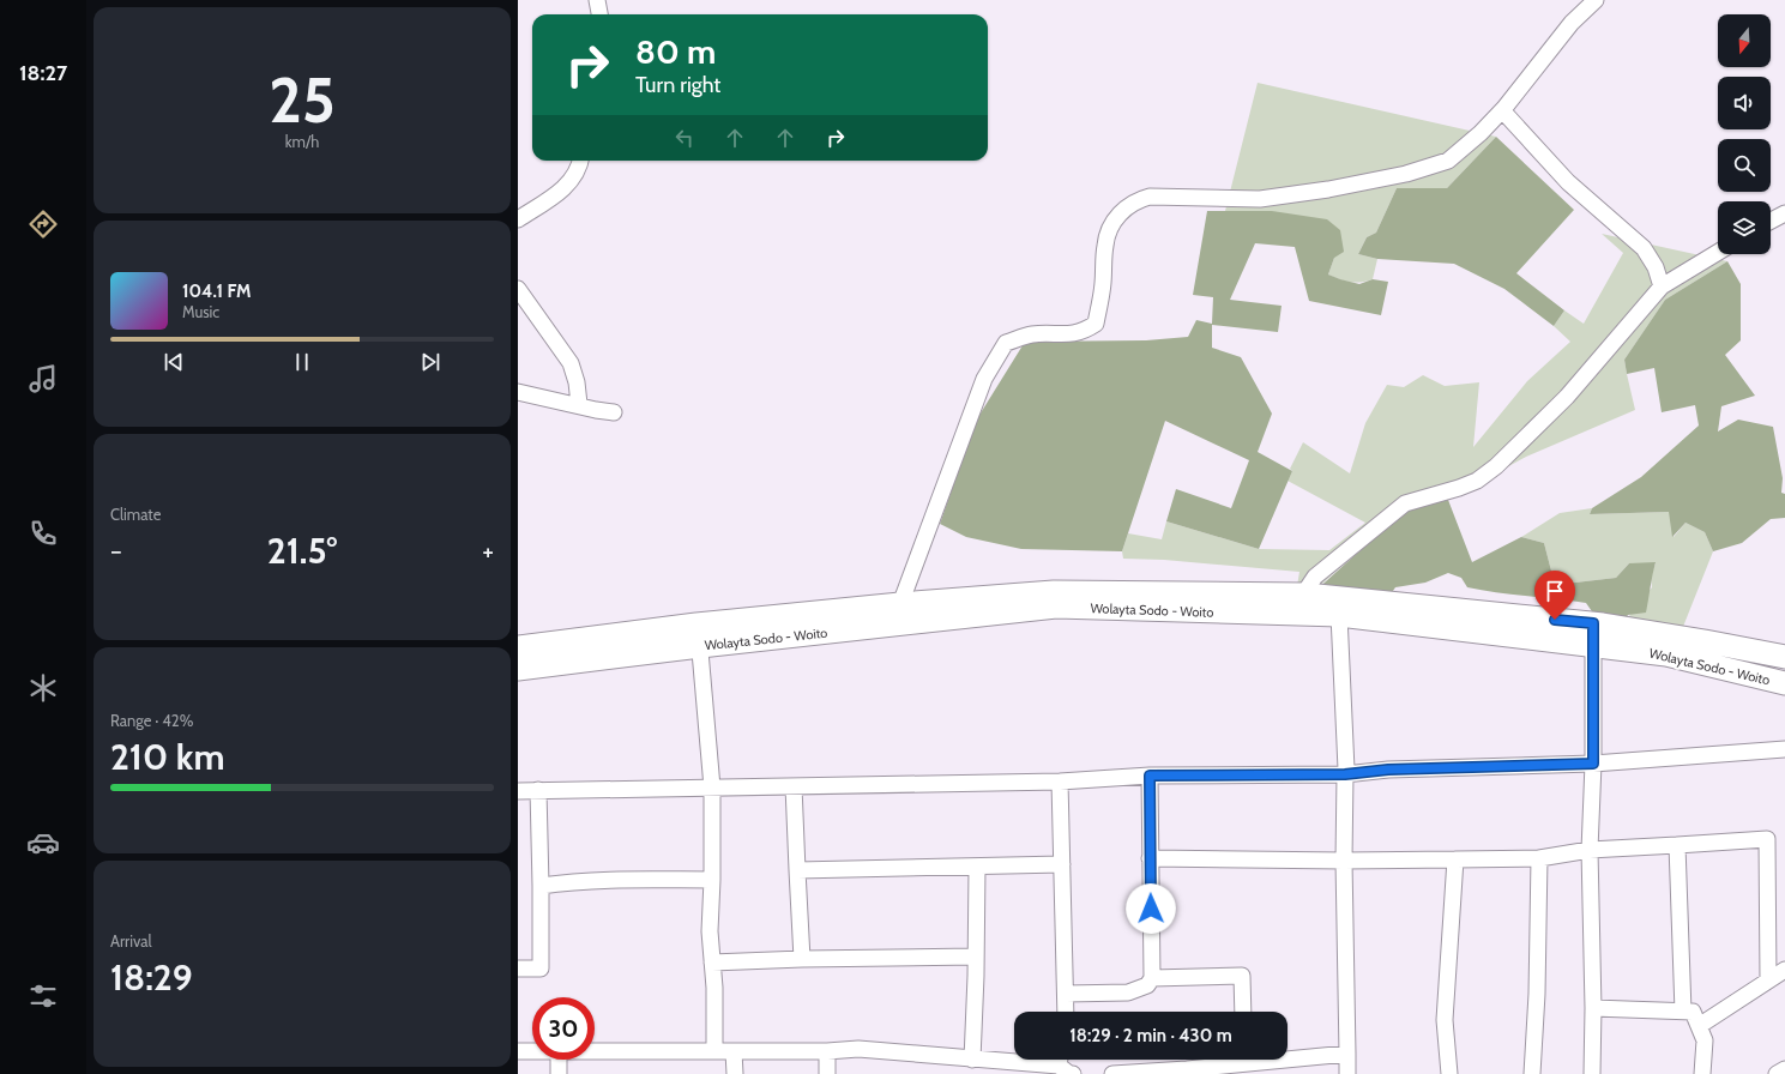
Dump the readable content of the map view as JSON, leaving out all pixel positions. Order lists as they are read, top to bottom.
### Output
{
  "streets": {
    "highway": ["Wolayta Sodo - Woito"]
  },
  "north": "bottom",
  "page": {
    "tabs": "18:27",
    "tile": [
      ["25", "km/h"],
      "Climate",
      ["Range · 42%", "210 km"],
      ["Arrival", "18:29"]
    ],
    "turn": ["80 m", "Turn right"],
    "song": ["104.1 FM", "Music"],
    "heat": ["−", "21.5°", "+"],
    "limit": "30",
    "trip": "18:29 · 2 min · 430 m"
  }
}
